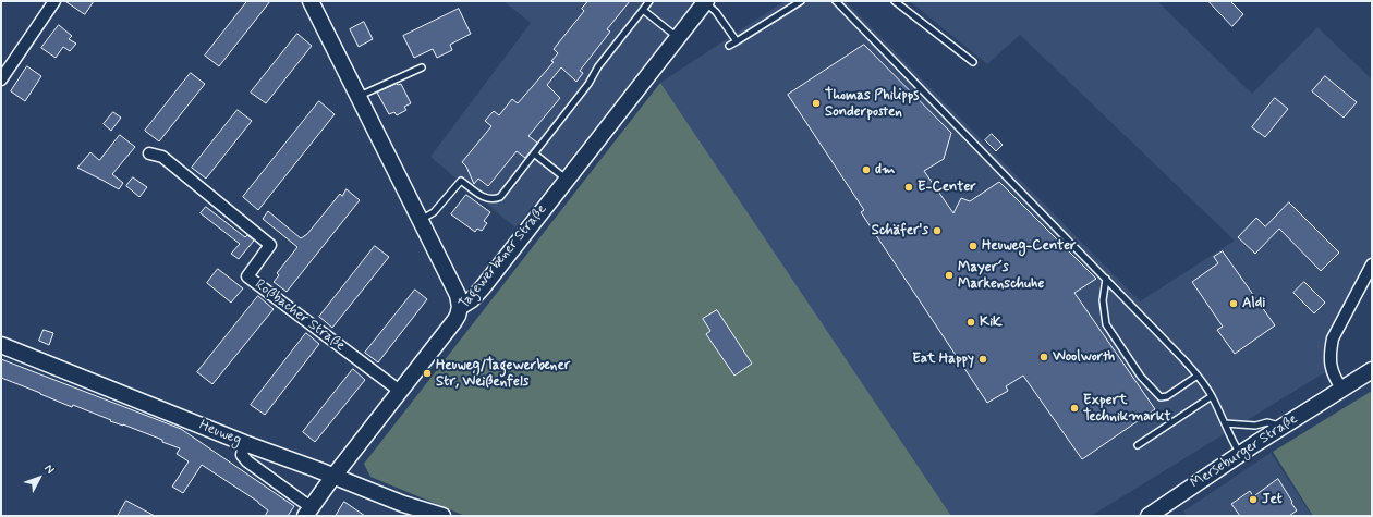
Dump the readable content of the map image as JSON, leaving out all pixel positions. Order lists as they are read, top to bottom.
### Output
{
  "streets": {
    "street": [
      "Tagewerbener Straße",
      "Roßbacher Straße",
      "Heuweg",
      "Merseburger Straße"
    ]
  },
  "crossings": [
    ["Tagewerbener Straße", "Roßbacher Straße"],
    ["Tagewerbener Straße", "Heuweg"]
  ],
  "places": [
    "Thomas Philipps Sonderposten",
    "dm",
    "E-Center",
    "Schäfer's",
    "Heuweg-Center",
    "Mayer´s Markenschuhe",
    "Aldi",
    "KiK",
    "Woolworth",
    "Eat Happy",
    "Heuweg/Tagewerbener Str, Weißenfels",
    "Expert Technikmarkt",
    "Jet"
  ],
  "north": "top right"
}
